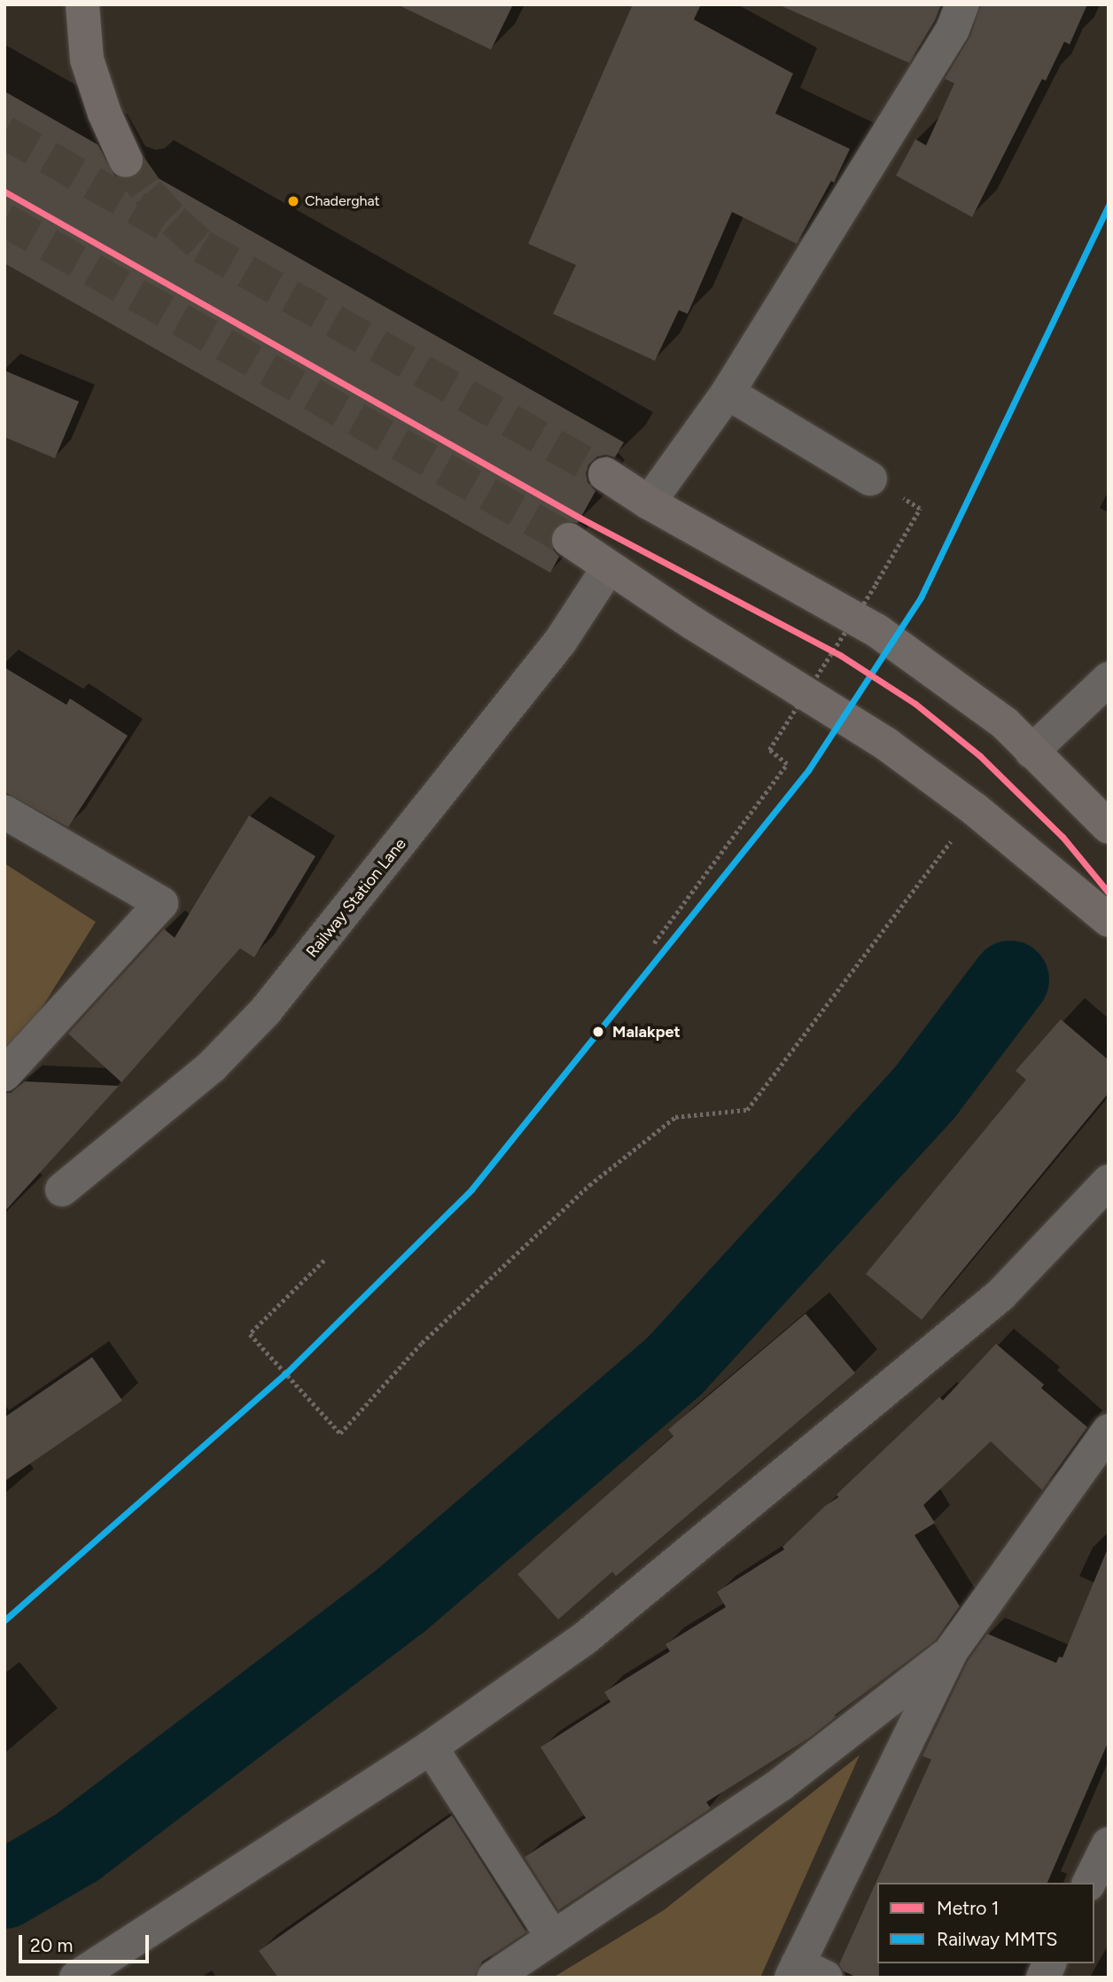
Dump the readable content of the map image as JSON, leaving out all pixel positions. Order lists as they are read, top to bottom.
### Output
{
  "streets": {
    "street": ["Railway Station Lane"]
  },
  "places": ["Chaderghat", "Malakpet"],
  "lines": ["metro line 1", "rail line MMTS"],
  "legend": ["Metro 1", "Railway MMTS"],
  "scale_bar": "20 m"
}
